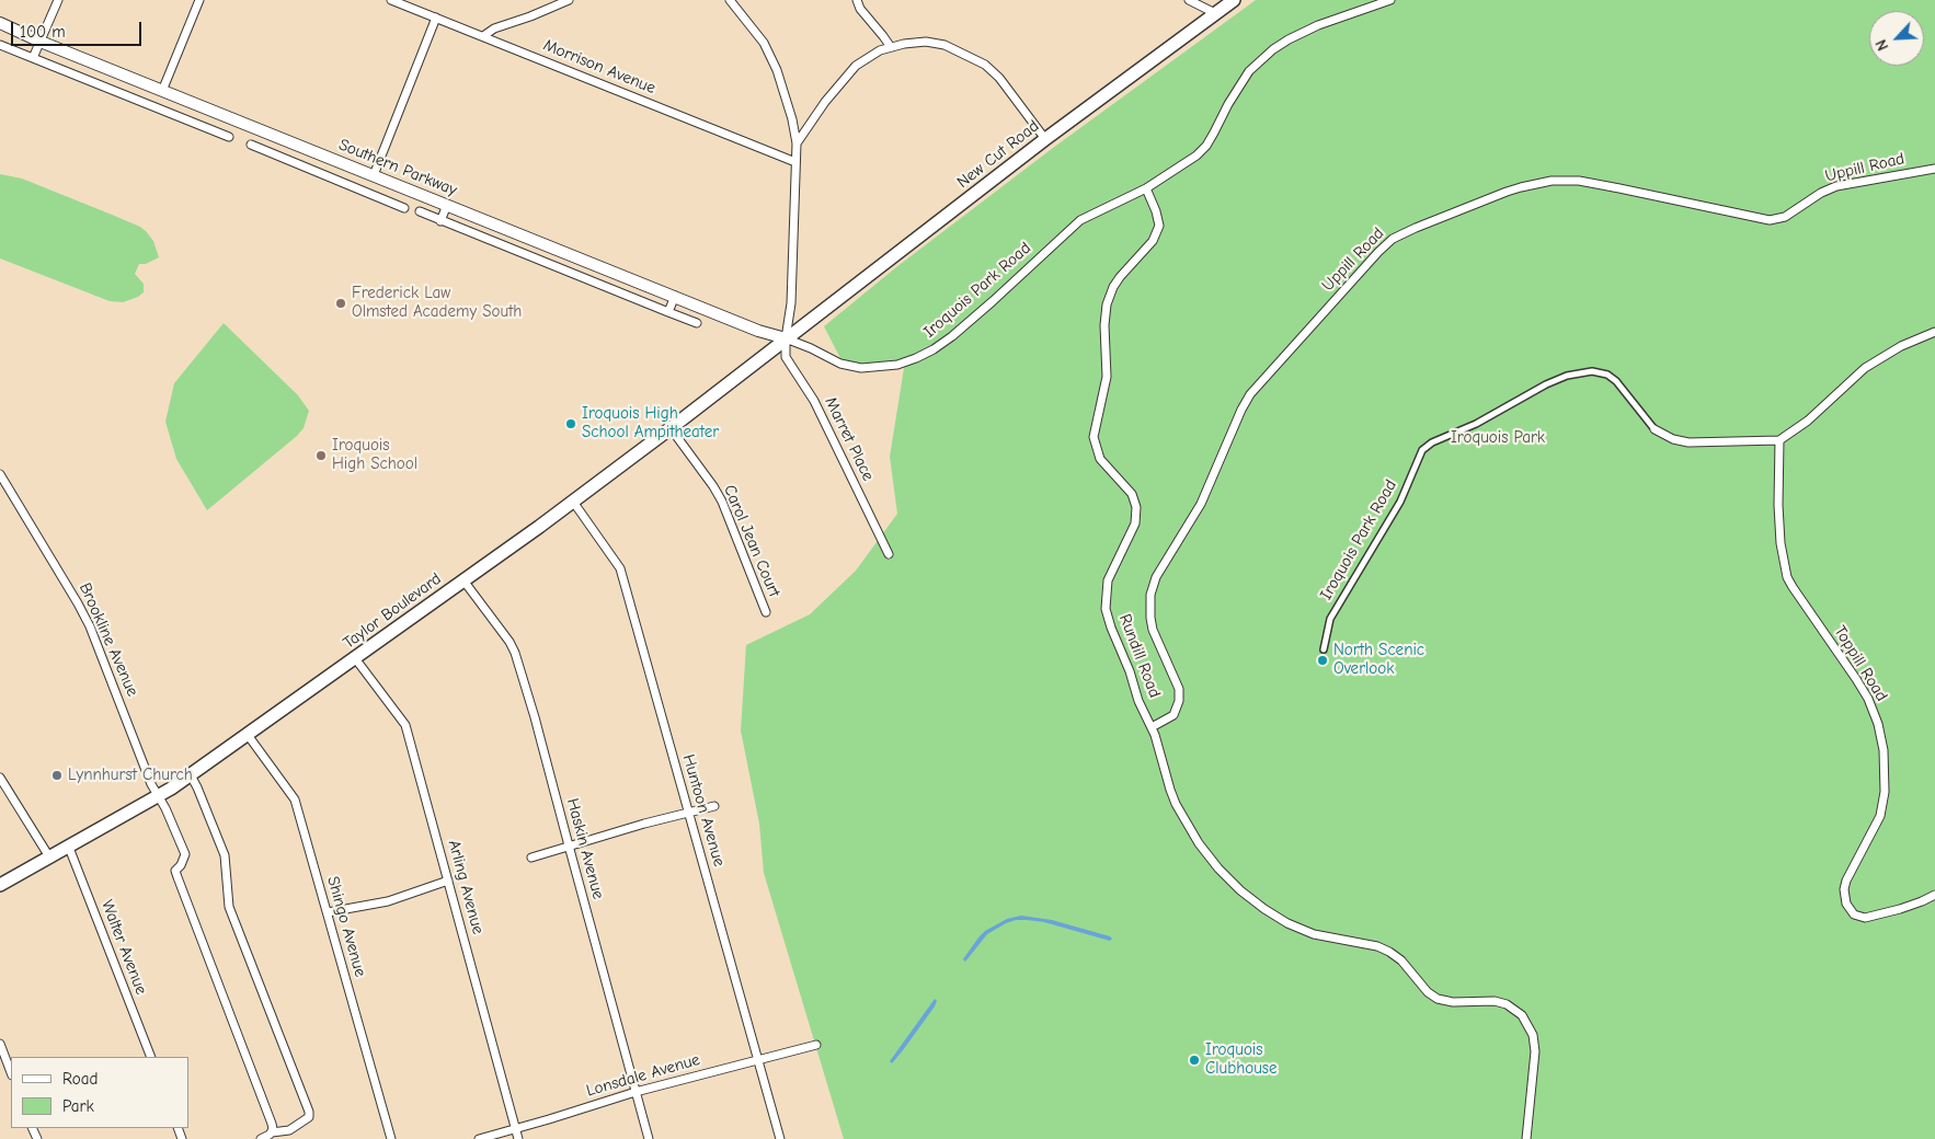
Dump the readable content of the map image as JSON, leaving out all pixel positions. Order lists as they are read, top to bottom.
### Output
{
  "streets": {
    "main road": ["New Cut Road", "Southern Parkway", "Taylor Boulevard"],
    "street": [
      "Morrison Avenue",
      "Uppill Road",
      "Iroquois Park Road",
      "Marret Place",
      "Carol Jean Court",
      "Brookline Avenue",
      "Rundill Road",
      "Toppill Road",
      "Huntoon Avenue",
      "Haskin Avenue",
      "Arling Avenue",
      "Shingo Avenue",
      "Walter Avenue",
      "Lonsdale Avenue"
    ]
  },
  "crossings": [
    ["Morrison Avenue", "Marret Place"],
    ["New Cut Road", "Southern Parkway"],
    ["New Cut Road", "Iroquois Park Road"],
    ["New Cut Road", "Marret Place"],
    ["New Cut Road", "Taylor Boulevard"],
    ["Southern Parkway", "Iroquois Park Road"],
    ["Southern Parkway", "Marret Place"],
    ["Southern Parkway", "Taylor Boulevard"],
    ["Uppill Road", "Rundill Road"],
    ["Iroquois Park Road", "Marret Place"],
    ["Iroquois Park Road", "Taylor Boulevard"],
    ["Iroquois Park Road", "Rundill Road"],
    ["Iroquois Park Road", "Toppill Road"],
    ["Marret Place", "Taylor Boulevard"],
    ["Carol Jean Court", "Taylor Boulevard"],
    ["Taylor Boulevard", "Brookline Avenue"],
    ["Taylor Boulevard", "Huntoon Avenue"],
    ["Taylor Boulevard", "Haskin Avenue"],
    ["Taylor Boulevard", "Arling Avenue"],
    ["Taylor Boulevard", "Shingo Avenue"],
    ["Taylor Boulevard", "Walter Avenue"],
    ["Huntoon Avenue", "Lonsdale Avenue"],
    ["Haskin Avenue", "Lonsdale Avenue"],
    ["Arling Avenue", "Lonsdale Avenue"]
  ],
  "parks": ["Iroquois Park"],
  "places": [
    "Frederick Law Olmsted Academy South",
    "Iroquois High School Ampitheater",
    "Iroquois High School",
    "North Scenic Overlook",
    "Lynnhurst Church",
    "Iroquois Clubhouse"
  ],
  "legend": ["Road", "Park"],
  "scale_bar": "100 m",
  "north": "bottom left"
}
